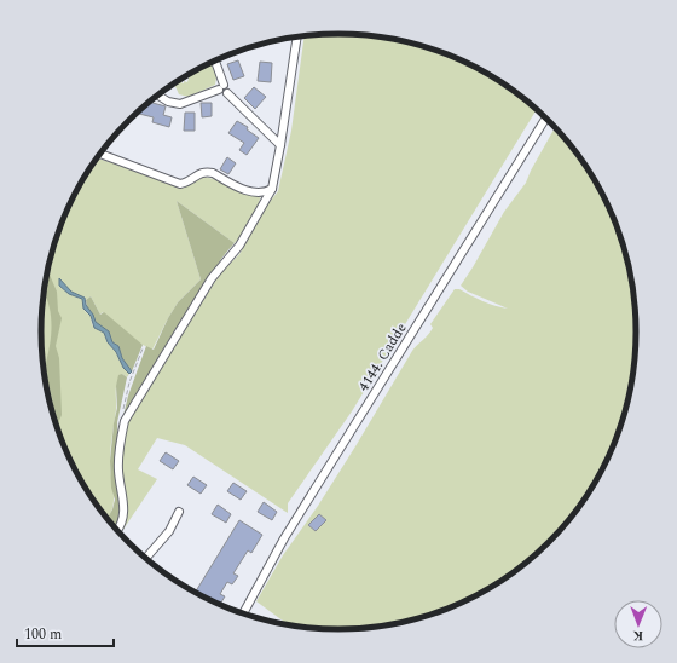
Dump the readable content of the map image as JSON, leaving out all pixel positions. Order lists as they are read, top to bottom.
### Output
{
  "streets": {
    "street": ["4144. Cadde"]
  },
  "scale_bar": "100 m",
  "north": "bottom"
}
